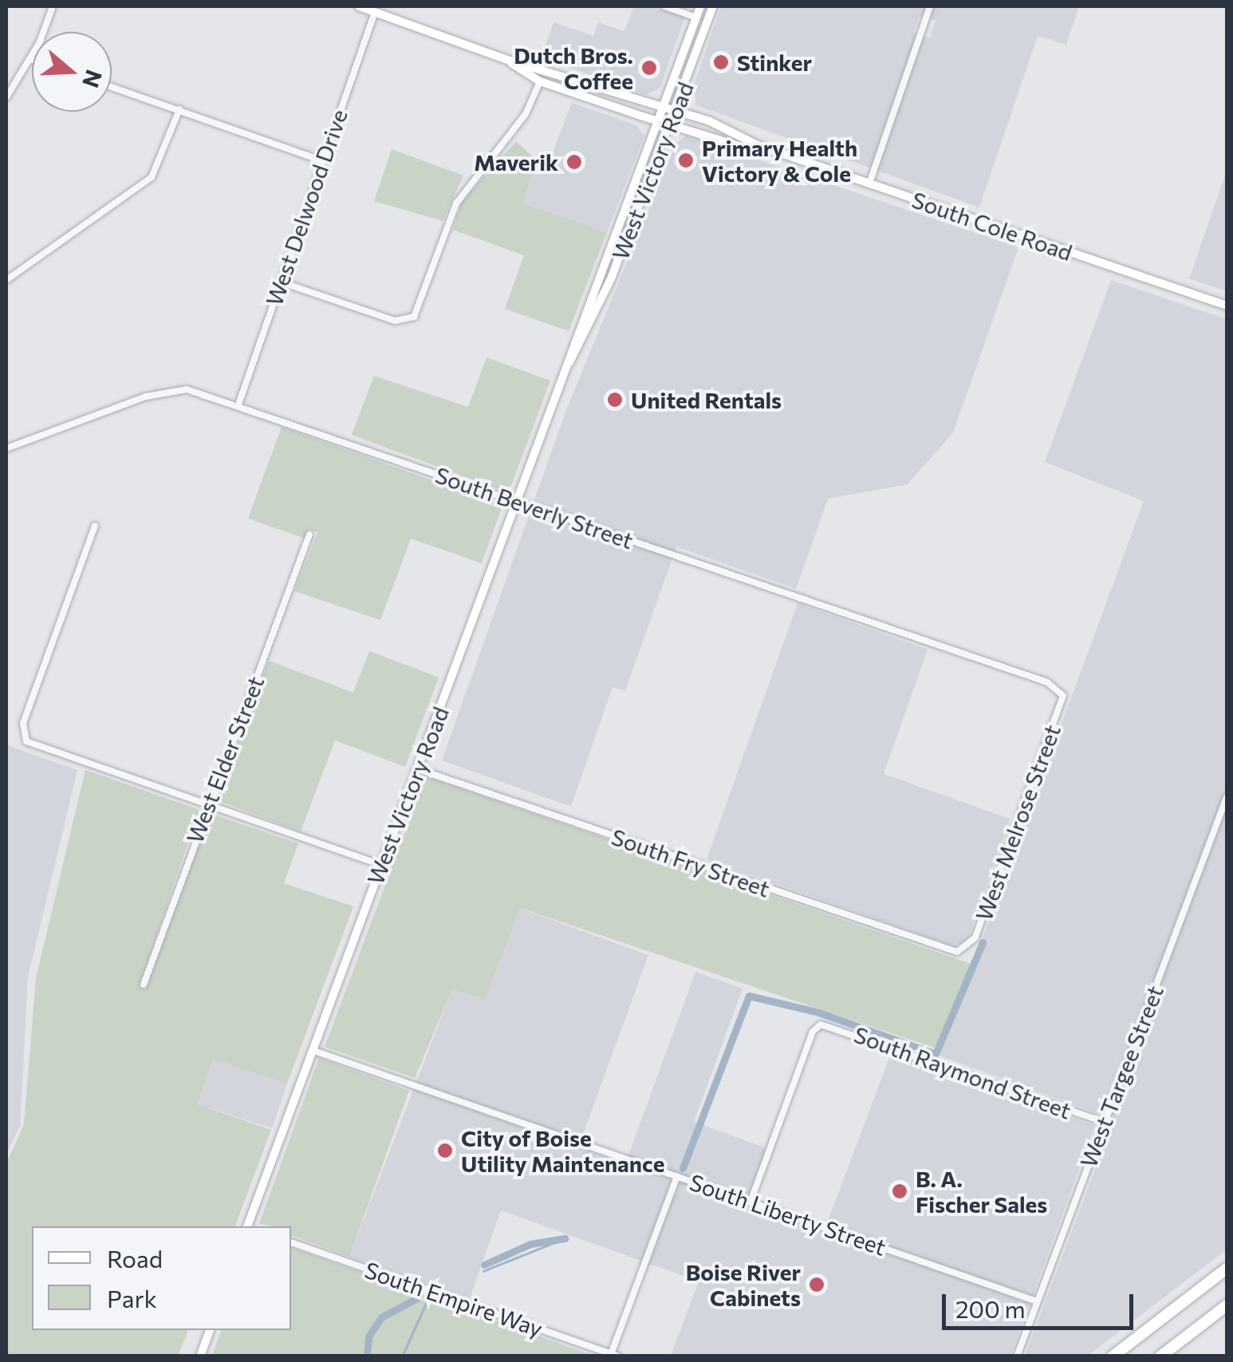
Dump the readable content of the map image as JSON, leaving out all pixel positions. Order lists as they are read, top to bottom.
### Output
{
  "streets": {
    "main road": ["West Victory Road", "South Cole Road"],
    "street": [
      "West Delwood Drive",
      "South Beverly Street",
      "West Elder Street",
      "West Melrose Street",
      "South Fry Street",
      "South Raymond Street",
      "West Targee Street",
      "South Liberty Street",
      "South Empire Way"
    ]
  },
  "crossings": [
    ["West Victory Road", "South Cole Road"],
    ["West Victory Road", "South Beverly Street"],
    ["West Victory Road", "South Fry Street"],
    ["West Victory Road", "South Liberty Street"],
    ["West Delwood Drive", "South Cole Road"],
    ["West Delwood Drive", "South Beverly Street"],
    ["South Beverly Street", "West Melrose Street"],
    ["West Melrose Street", "South Fry Street"],
    ["South Raymond Street", "West Targee Street"],
    ["South Raymond Street", "South Liberty Street"],
    ["West Targee Street", "South Liberty Street"]
  ],
  "places": [
    "Stinker",
    "Dutch Bros. Coffee",
    "Primary Health Victory & Cole",
    "Maverik",
    "United Rentals",
    "City of Boise Utility Maintenance",
    "B. A. Fischer Sales",
    "Boise River Cabinets"
  ],
  "legend": ["Road", "Park"],
  "scale_bar": "200 m",
  "north": "right"
}
